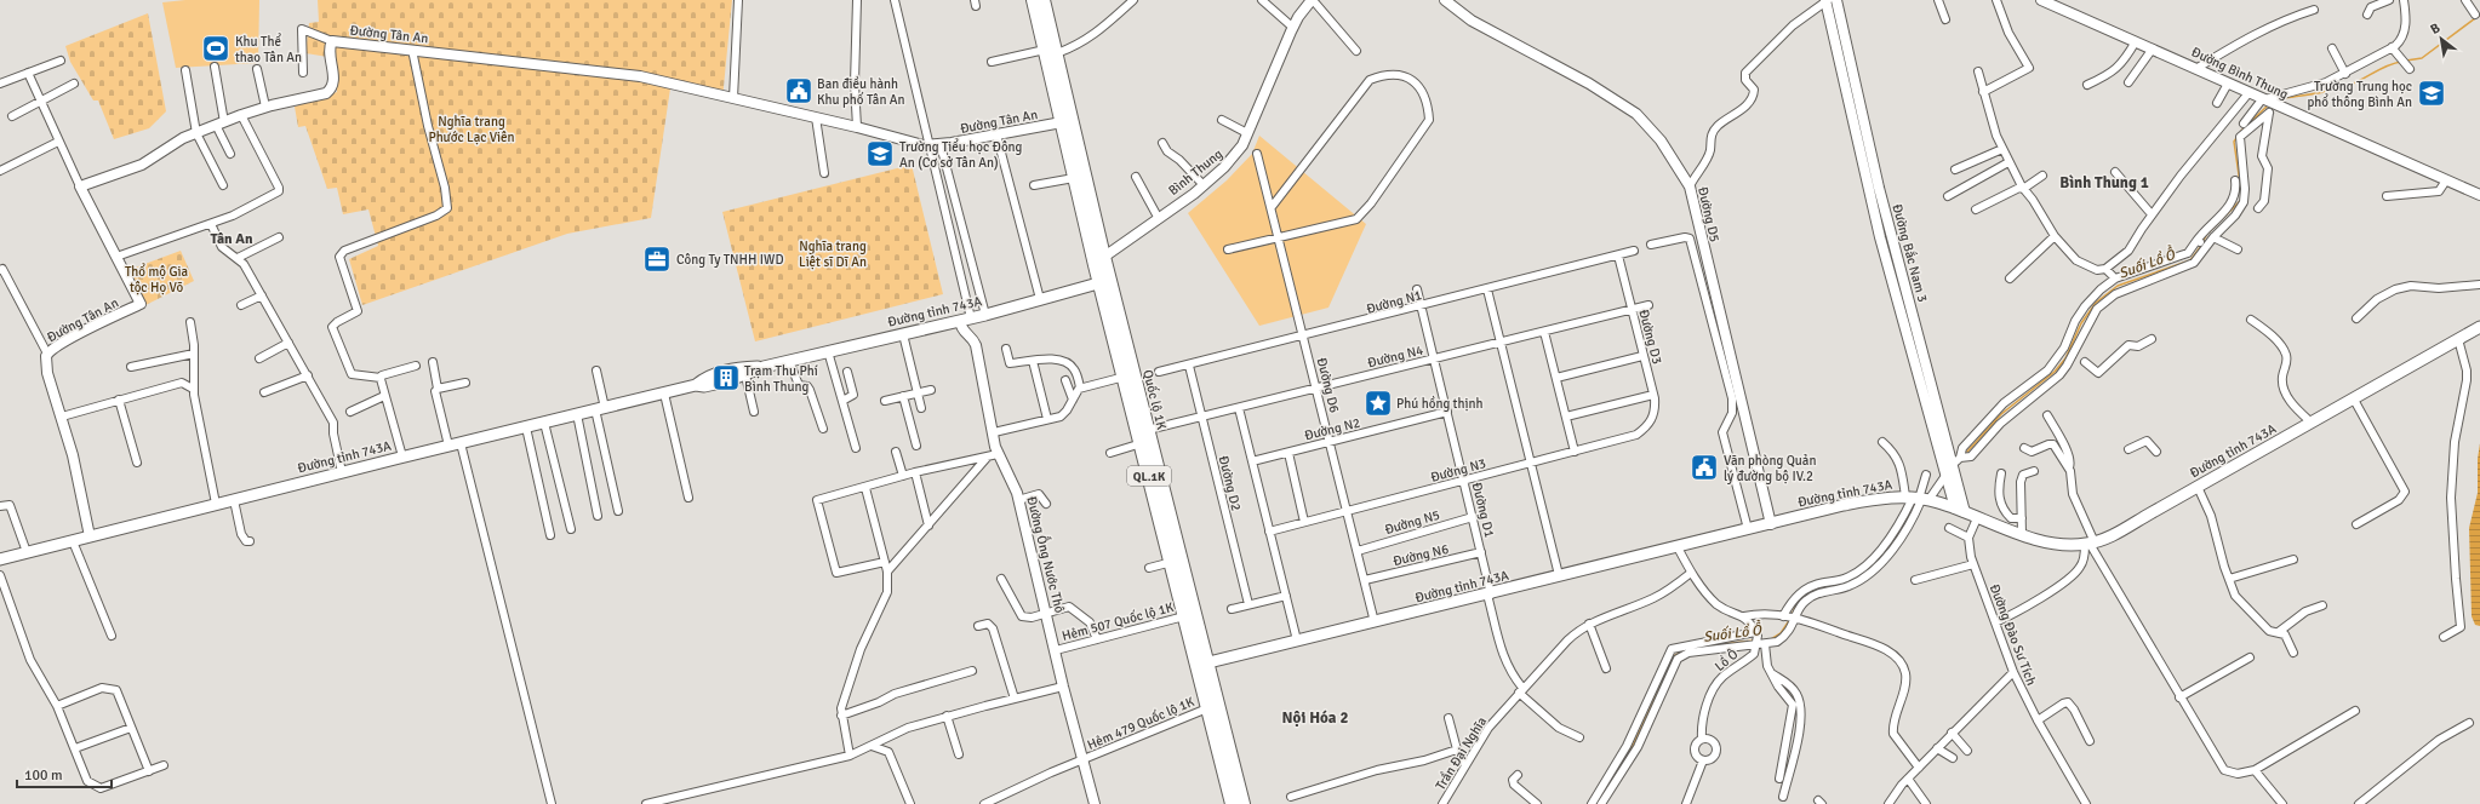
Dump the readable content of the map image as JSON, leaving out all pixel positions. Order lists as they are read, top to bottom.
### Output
{
  "streets": {
    "main road": ["Đường tỉnh 743A", "Quốc lộ 1K", "QL.1K"],
    "street": [
      "Đường Tân An",
      "Đường Bình Thung",
      "Bình Thung",
      "Đường D5",
      "Đường Bắc Nam 3",
      "Đường N1",
      "Đường D3",
      "Đường N4",
      "Đường D6",
      "Đường N2",
      "Đường N3",
      "Đường D2",
      "Đường D1",
      "Đường N5",
      "Đường Ống Nước Thô",
      "Đường N6",
      "Hẻm 507 Quốc lộ 1K",
      "Đường Đào Sư Tích",
      "Lồ Ô",
      "Hẻm 479 Quốc lộ 1K",
      "Trần Đại Nghĩa"
    ]
  },
  "crossings": [
    ["Đường Tân An", "Đường tỉnh 743A"],
    ["Đường Tân An", "Quốc lộ 1K"],
    ["Bình Thung", "Quốc lộ 1K"],
    ["Đường D5", "Đường tỉnh 743A"],
    ["Đường Bắc Nam 3", "Đường tỉnh 743A"],
    ["Đường N1", "Đường D3"],
    ["Đường N1", "Đường D6"],
    ["Đường N1", "Đường D2"],
    ["Đường N1", "Đường D1"],
    ["Đường tỉnh 743A", "Đường D6"],
    ["Đường tỉnh 743A", "Quốc lộ 1K"],
    ["Đường tỉnh 743A", "Đường D1"],
    ["Đường tỉnh 743A", "Đường Ống Nước Thô"],
    ["Đường D3", "Đường N4"],
    ["Đường D3", "Đường N3"],
    ["Đường N4", "Đường D6"],
    ["Đường N4", "Quốc lộ 1K"],
    ["Đường N4", "Đường D2"],
    ["Đường N4", "Đường D1"],
    ["Đường D6", "Đường N2"],
    ["Đường D6", "Đường N3"],
    ["Đường D6", "Đường N5"],
    ["Đường D6", "Đường N6"],
    ["Quốc lộ 1K", "Hẻm 507 Quốc lộ 1K"],
    ["Quốc lộ 1K", "Hẻm 479 Quốc lộ 1K"],
    ["Đường N2", "Đường D1"],
    ["Đường N3", "Đường D1"],
    ["Đường D1", "Đường N5"],
    ["Đường D1", "Đường N6"],
    ["Đường Ống Nước Thô", "Hẻm 507 Quốc lộ 1K"],
    ["Đường Ống Nước Thô", "Hẻm 479 Quốc lộ 1K"]
  ],
  "districts": ["Bình Thung 1", "Tân An", "Nội Hóa 2"],
  "water": ["Suối Lồ Ồ"],
  "parks": ["Nghĩa trang Phước Lạc Viên", "Nghĩa trang Liệt sĩ Dĩ An", "Thổ mộ Gia tộc Họ Võ"],
  "places": {
    "sports": ["Khu Thể thao Tân An"],
    "public building": ["Ban điều hành Khu phố Tân An", "Văn phòng Quản lý đường bộ IV.2"],
    "school or university": ["Trường Trung học phổ thông Bình An", "Trường Tiểu học Đông An (Cơ sở Tân An)"],
    "office": ["Công Ty TNHH IWD"],
    "building": ["Trạm Thu Phí Bình Thung"],
    "place": ["Phú hồng thịnh"]
  },
  "scale_bar": "100 m",
  "north": "top left"
}
